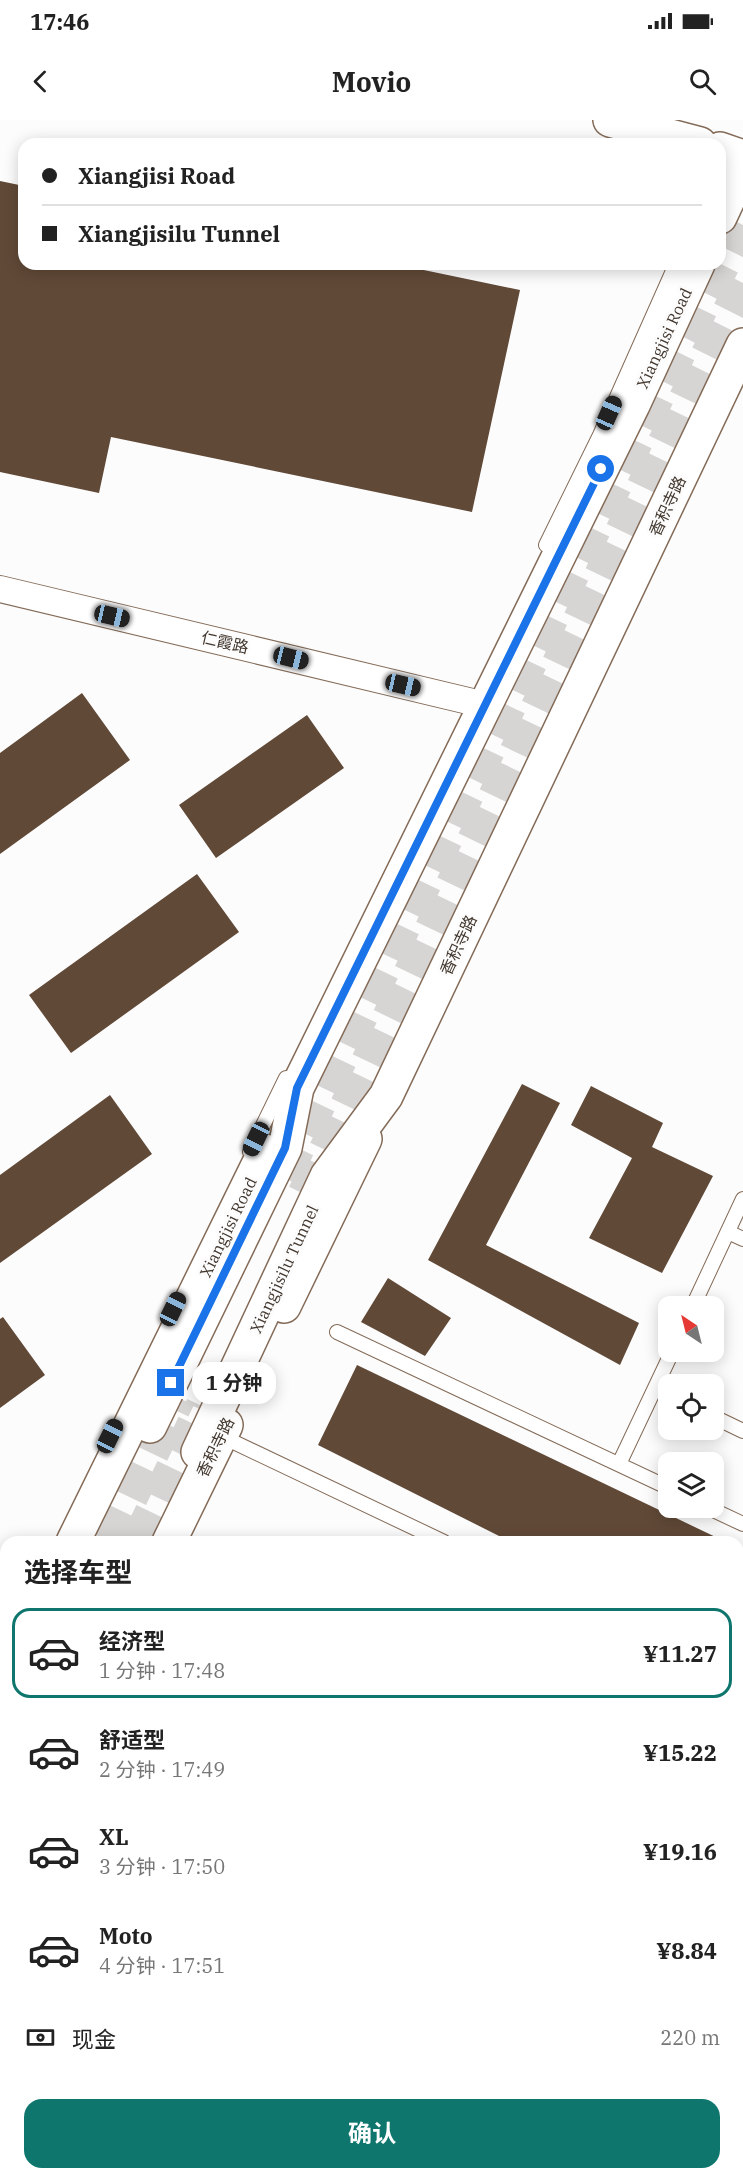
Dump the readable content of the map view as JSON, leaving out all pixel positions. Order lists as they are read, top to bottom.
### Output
{
  "streets": {
    "main road": ["Xiangjisi Road", "香积寺路", "Xiangjisilu Tunnel"],
    "street": ["仁霞路"]
  },
  "crossings": [
    ["Xiangjisi Road", "仁霞路"],
    ["香积寺路", "Xiangjisilu Tunnel"]
  ],
  "north": "top left",
  "page": {
    "status": "17:46",
    "header": "Movio",
    "banner": ["Xiangjisi Road", "Xiangjisilu Tunnel"],
    "bubble": "1 分钟",
    "heading": "选择车型",
    "list": [
      {
        "name": "经济型",
        "note": "1 分钟 · 17:48",
        "value": "¥11.27"
      },
      {
        "name": "舒适型",
        "note": "2 分钟 · 17:49",
        "value": "¥15.22"
      },
      {
        "name": "XL",
        "note": "3 分钟 · 17:50",
        "value": "¥19.16"
      },
      {
        "name": "Moto",
        "note": "4 分钟 · 17:51",
        "value": "¥8.84"
      }
    ],
    "pay": ["现金", "220 m"],
    "buttons": "确认"
  }
}
